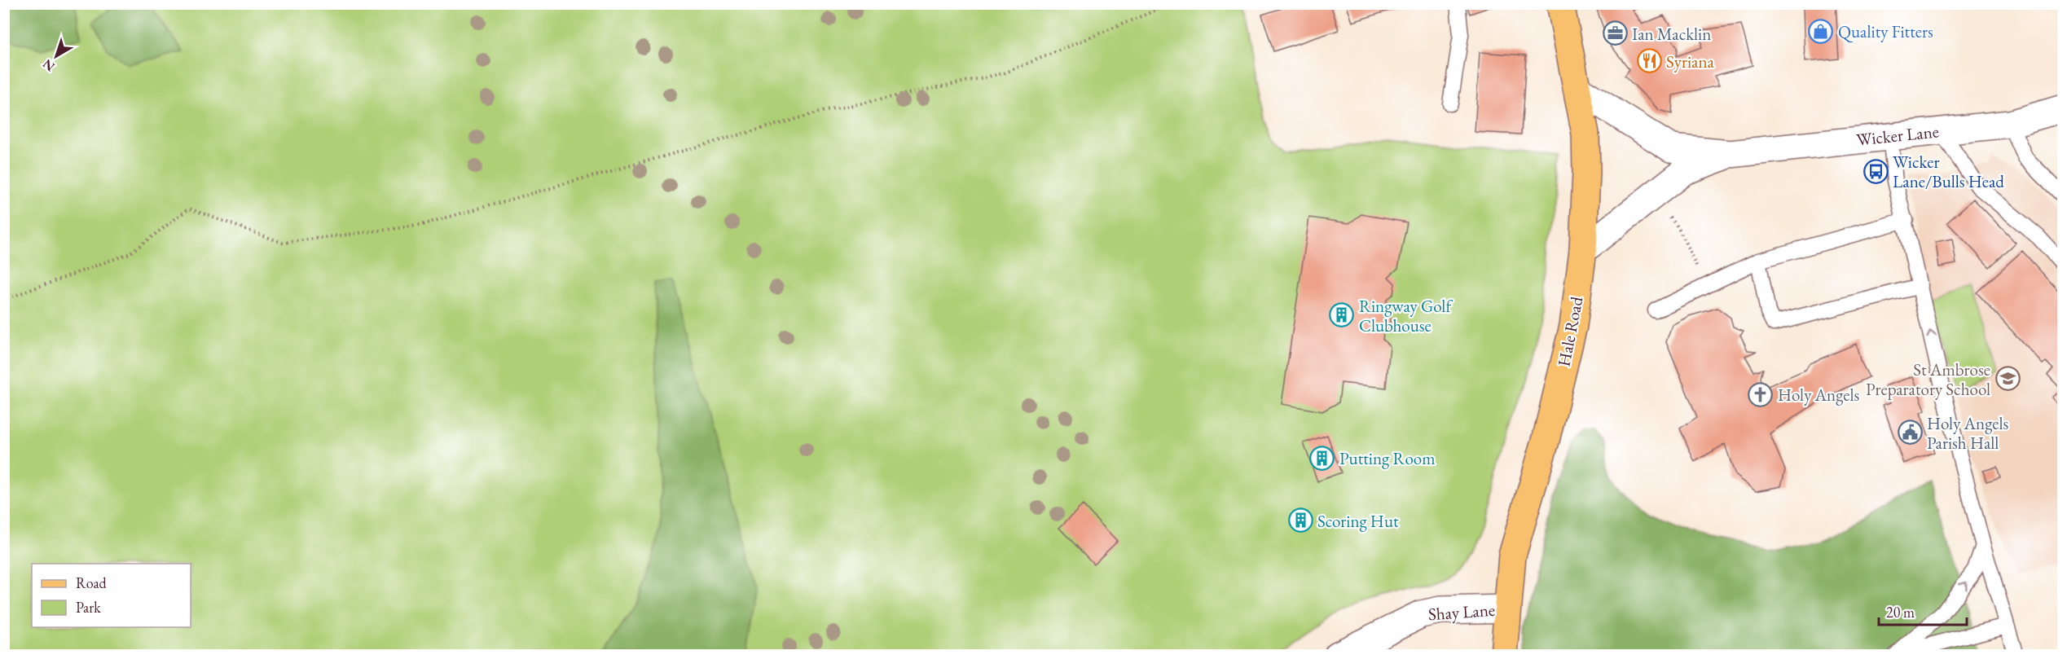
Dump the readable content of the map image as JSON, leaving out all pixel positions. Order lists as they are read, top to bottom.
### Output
{
  "streets": {
    "main road": ["Hale Road"],
    "street": ["Wicker Lane", "Shay Lane"]
  },
  "crossings": [
    ["Wicker Lane", "Hale Road"],
    ["Hale Road", "Shay Lane"]
  ],
  "places": {
    "shop": ["Quality Fitters"],
    "office": ["Ian Macklin"],
    "restaurant": ["Syriana"],
    "bus stop": ["Wicker Lane/Bulls Head"],
    "building": ["Ringway Golf Clubhouse", "Putting Room", "Scoring Hut"],
    "school or university": ["St Ambrose Preparatory School"],
    "church": ["Holy Angels"],
    "public building": ["Holy Angels Parish Hall"]
  },
  "legend": ["Road", "Park"],
  "scale_bar": "20 m",
  "north": "bottom left"
}
